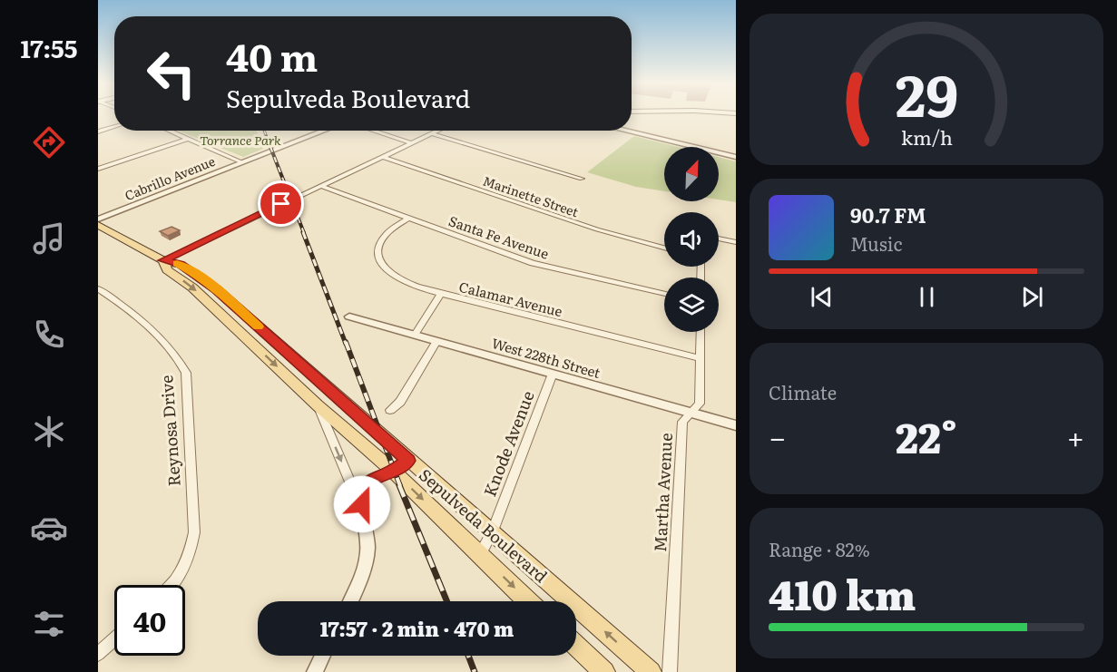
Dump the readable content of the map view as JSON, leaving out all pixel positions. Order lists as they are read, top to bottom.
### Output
{
  "streets": {
    "main road": ["Sepulveda Boulevard"],
    "street": [
      "Cabrillo Avenue",
      "Marinette Street",
      "Santa Fe Avenue",
      "Calamar Avenue",
      "West 228th Street",
      "Reynosa Drive",
      "Knode Avenue",
      "Martha Avenue"
    ]
  },
  "crossings": [
    ["Santa Fe Avenue", "Calamar Avenue"],
    ["Calamar Avenue", "Martha Avenue"],
    ["West 228th Street", "Knode Avenue"],
    ["West 228th Street", "Martha Avenue"],
    ["Knode Avenue", "Sepulveda Boulevard"]
  ],
  "parks": ["Torrance Park"],
  "north": "top right",
  "page": {
    "tabs": "17:55",
    "turn": ["40 m", "Sepulveda Boulevard"],
    "song": ["90.7 FM", "Music"],
    "tile": [
      "Climate",
      ["Range · 82%", "410 km"]
    ],
    "heat": ["−", "22°", "+"],
    "limit": "40",
    "trip": "17:57 · 2 min · 470 m",
    "gauge": ["29", "km/h"]
  }
}
